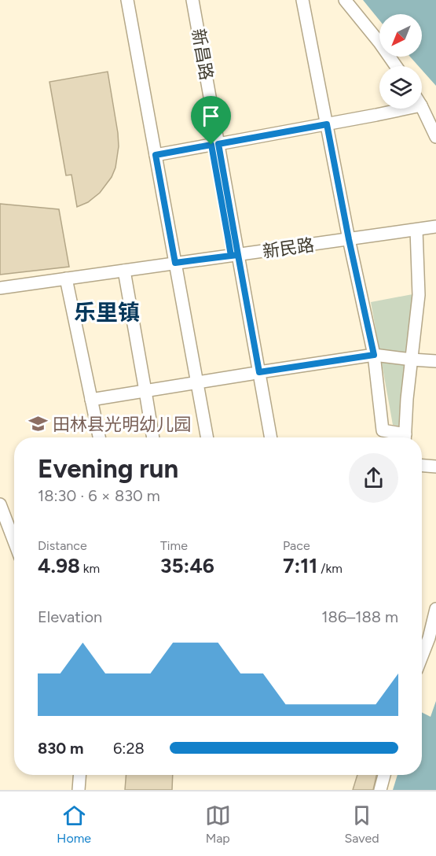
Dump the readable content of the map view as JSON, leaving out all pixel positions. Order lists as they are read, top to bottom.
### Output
{
  "streets": {
    "street": ["新昌路", "新民路"]
  },
  "crossings": [
    ["新昌路", "新民路"]
  ],
  "districts": ["乐里镇"],
  "places": {
    "school or university": ["田林县光明幼儿园"]
  },
  "north": "bottom left",
  "page": {
    "heading": ["Evening run", "18:30 · 6 × 830 m"],
    "stats": [
      ["Distance", "4.98 km"],
      ["Time", "35:46"],
      ["Pace", "7:11 /km"]
    ],
    "chart": ["Elevation", "186–188 m"],
    "list": [
      {
        "name": "830 m",
        "note": "6:28"
      }
    ],
    "tabs": ["Home", "Map", "Saved"]
  }
}
